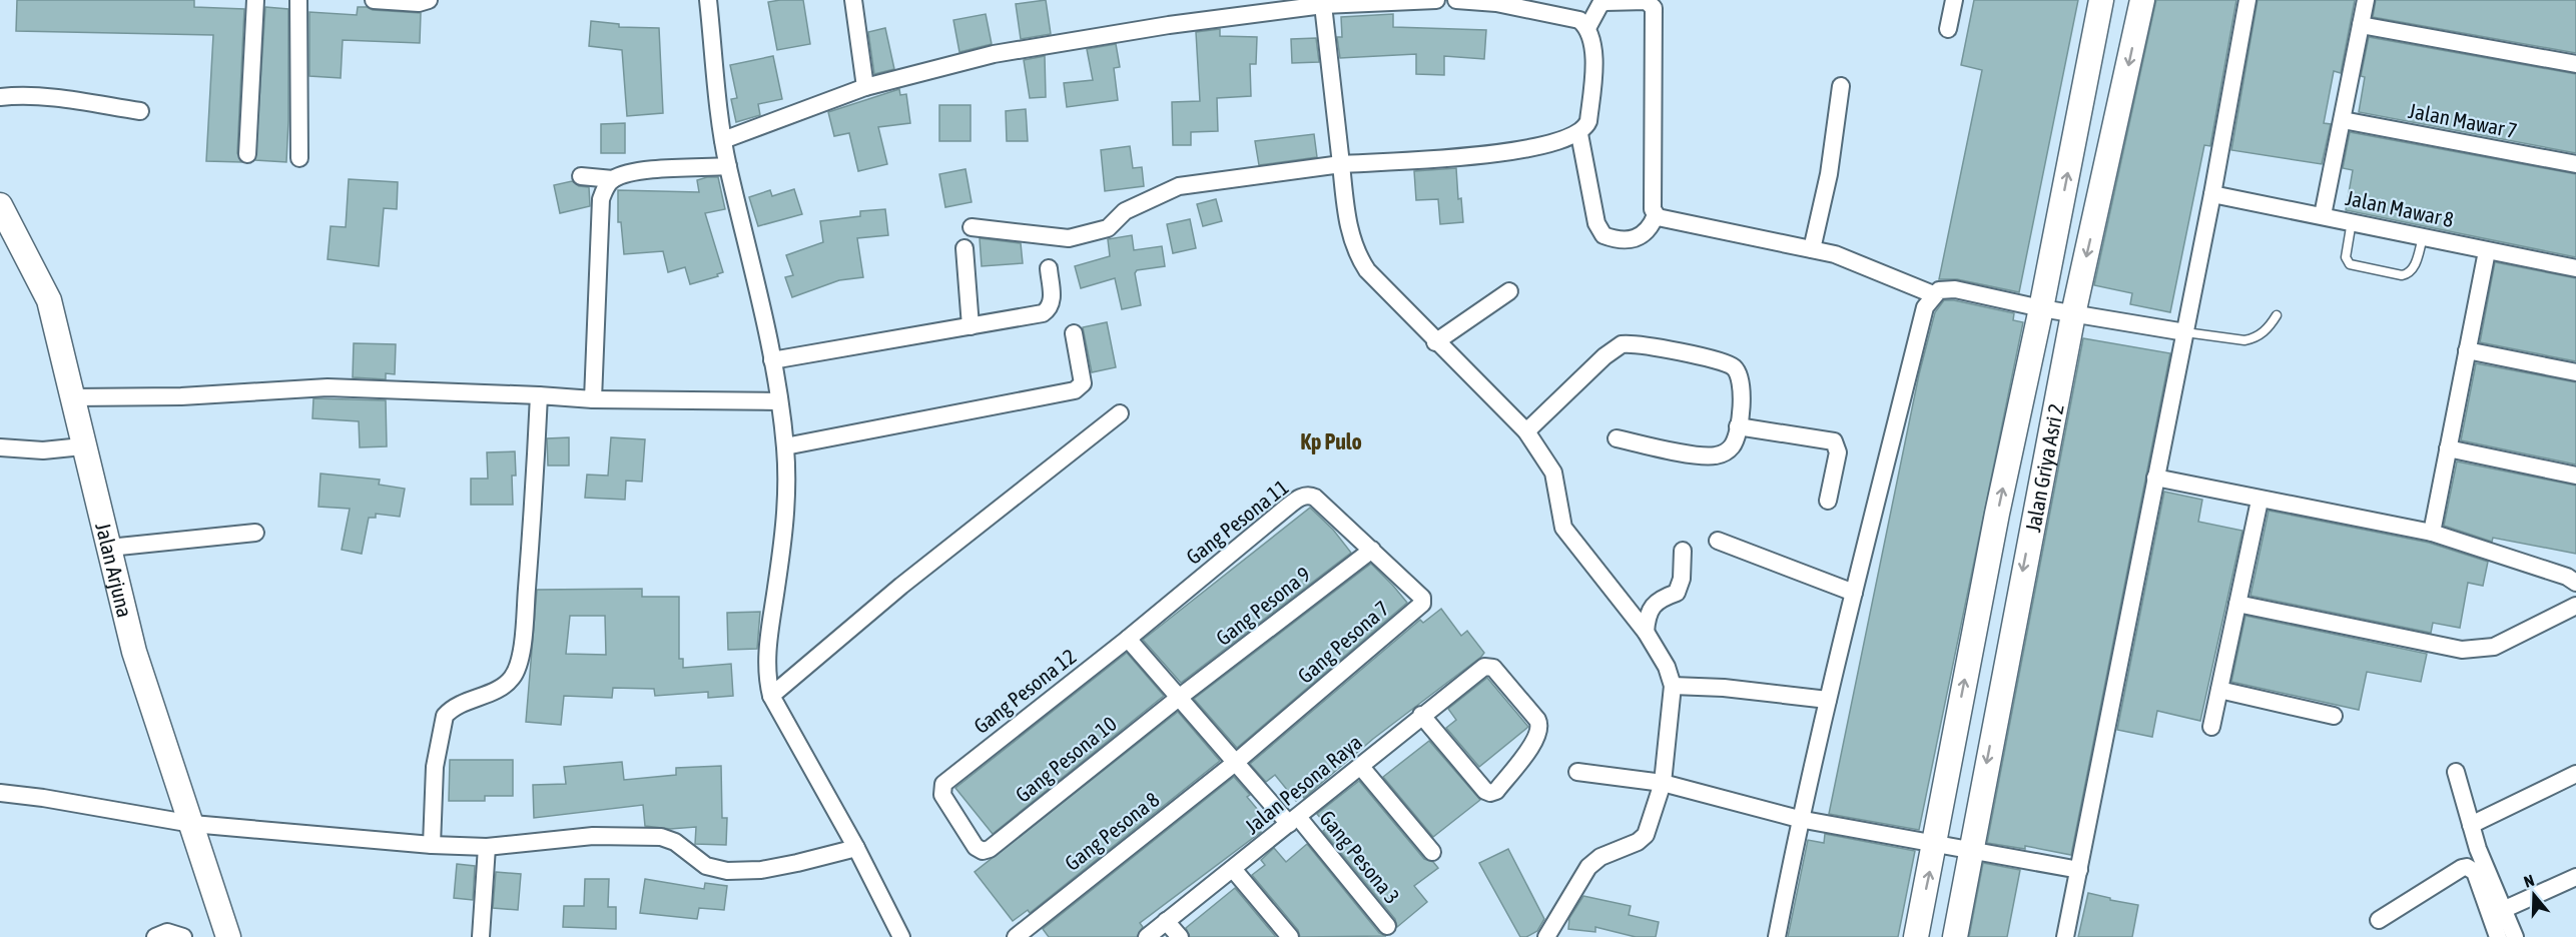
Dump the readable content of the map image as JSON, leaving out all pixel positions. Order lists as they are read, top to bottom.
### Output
{
  "streets": {
    "street": [
      "Jalan Mawar 7",
      "Jalan Mawar 8",
      "Jalan Griya Asri 2",
      "Gang Pesona 11",
      "Jalan Arjuna",
      "Gang Pesona 9",
      "Gang Pesona 7",
      "Gang Pesona 12",
      "Gang Pesona 10",
      "Jalan Pesona Raya",
      "Gang Pesona 8",
      "Gang Pesona 3"
    ]
  },
  "crossings": [
    ["Gang Pesona 11", "Gang Pesona 9"],
    ["Gang Pesona 11", "Gang Pesona 7"],
    ["Gang Pesona 11", "Gang Pesona 12"],
    ["Gang Pesona 11", "Gang Pesona 3"],
    ["Gang Pesona 9", "Gang Pesona 7"],
    ["Gang Pesona 9", "Gang Pesona 10"],
    ["Gang Pesona 9", "Gang Pesona 3"],
    ["Gang Pesona 7", "Gang Pesona 8"],
    ["Gang Pesona 7", "Gang Pesona 3"],
    ["Gang Pesona 12", "Gang Pesona 10"],
    ["Gang Pesona 12", "Gang Pesona 3"],
    ["Gang Pesona 10", "Gang Pesona 3"],
    ["Jalan Pesona Raya", "Gang Pesona 3"],
    ["Gang Pesona 8", "Gang Pesona 3"]
  ],
  "districts": ["Kp Pulo"],
  "north": "top"
}
